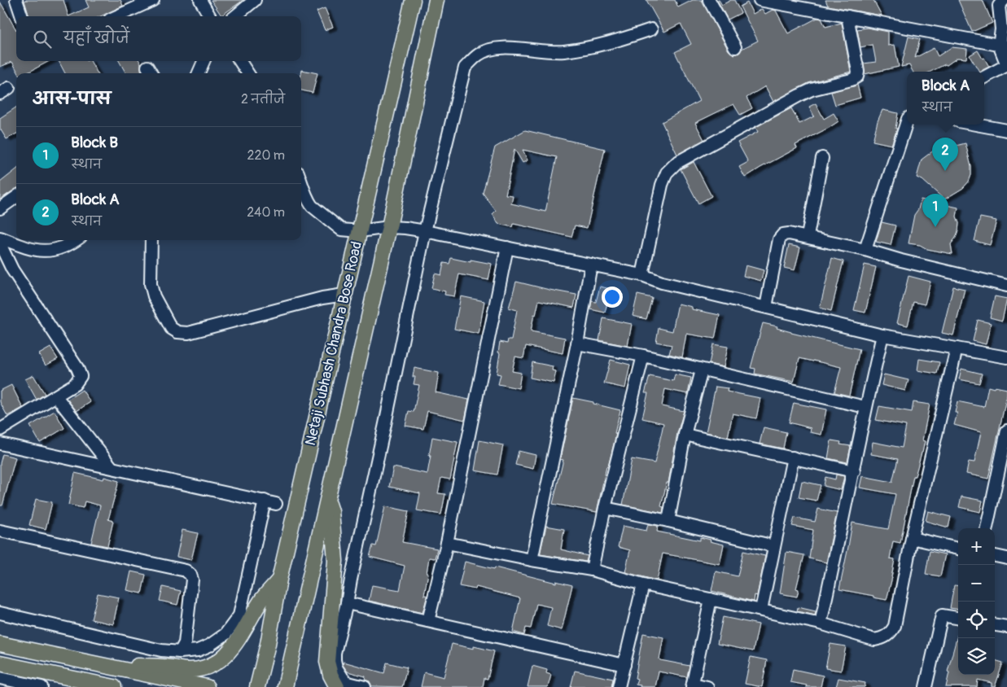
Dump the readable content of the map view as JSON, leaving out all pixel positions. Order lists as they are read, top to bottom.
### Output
{
  "streets": {
    "main road": ["Netaji Subhash Chandra Bose Road"]
  },
  "page": {
    "search": "यहाँ खोजें",
    "popup": ["Block A", "स्थान"],
    "heading": ["आस-पास", "2 नतीजे"],
    "list": [
      {
        "mark": "1",
        "name": "Block B",
        "note": "स्थान",
        "value": "220 m"
      },
      {
        "mark": "2",
        "name": "Block A",
        "note": "स्थान",
        "value": "240 m"
      }
    ],
    "pins": ["2", "1"],
    "map_buttons": ["+", "−"]
  }
}
